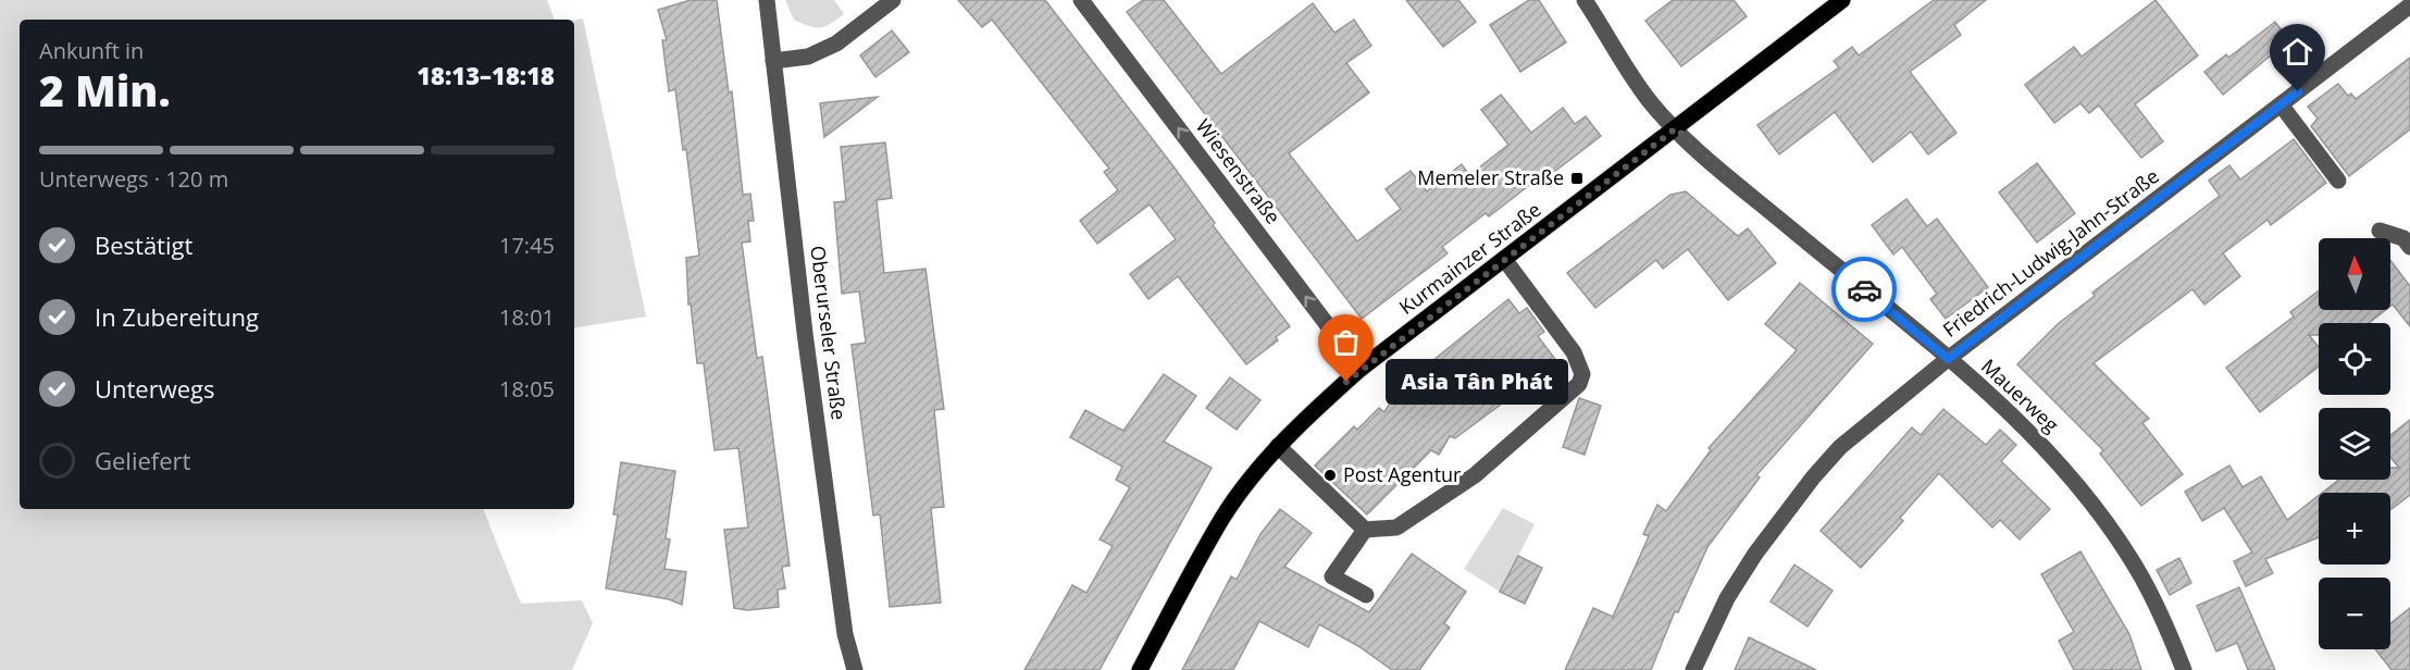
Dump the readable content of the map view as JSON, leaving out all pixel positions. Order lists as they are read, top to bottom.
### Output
{
  "streets": {
    "main road": ["Kurmainzer Straße"],
    "street": [
      "Wiesenstraße",
      "Friedrich-Ludwig-Jahn-Straße",
      "Oberurseler Straße",
      "Mauerweg"
    ]
  },
  "crossings": [
    ["Wiesenstraße", "Kurmainzer Straße"],
    ["Friedrich-Ludwig-Jahn-Straße", "Mauerweg"],
    ["Kurmainzer Straße", "Mauerweg"]
  ],
  "one_way": ["Wiesenstraße"],
  "places": {
    "transit": ["Memeler Straße"],
    "other": ["Asia Tân Phát", "Post Agentur"]
  },
  "north": "top",
  "page": {
    "heading": ["2 Min.", "Ankunft in", "18:13–18:18"],
    "bar": "Unterwegs · 120 m",
    "list": [
      ["Bestätigt", "17:45"],
      ["In Zubereitung", "18:01"],
      ["Unterwegs", "18:05"],
      "Geliefert"
    ],
    "map_buttons": ["+", "−"],
    "bubble": "Asia Tân Phát"
  }
}
